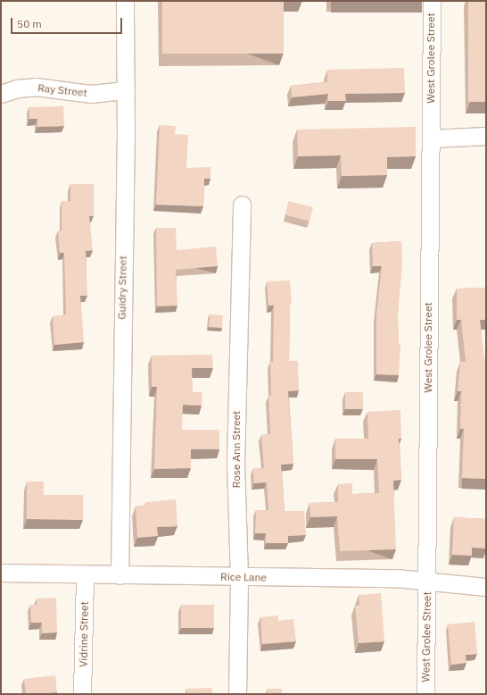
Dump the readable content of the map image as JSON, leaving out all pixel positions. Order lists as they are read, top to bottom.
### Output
{
  "streets": {
    "street": [
      "West Grolee Street",
      "Ray Street",
      "Guidry Street",
      "Rose Ann Street",
      "Rice Lane",
      "Vidrine Street"
    ]
  },
  "crossings": [
    ["West Grolee Street", "Rice Lane"],
    ["Ray Street", "Guidry Street"],
    ["Guidry Street", "Rice Lane"],
    ["Rose Ann Street", "Rice Lane"],
    ["Rice Lane", "Vidrine Street"]
  ],
  "scale_bar": "50 m"
}
